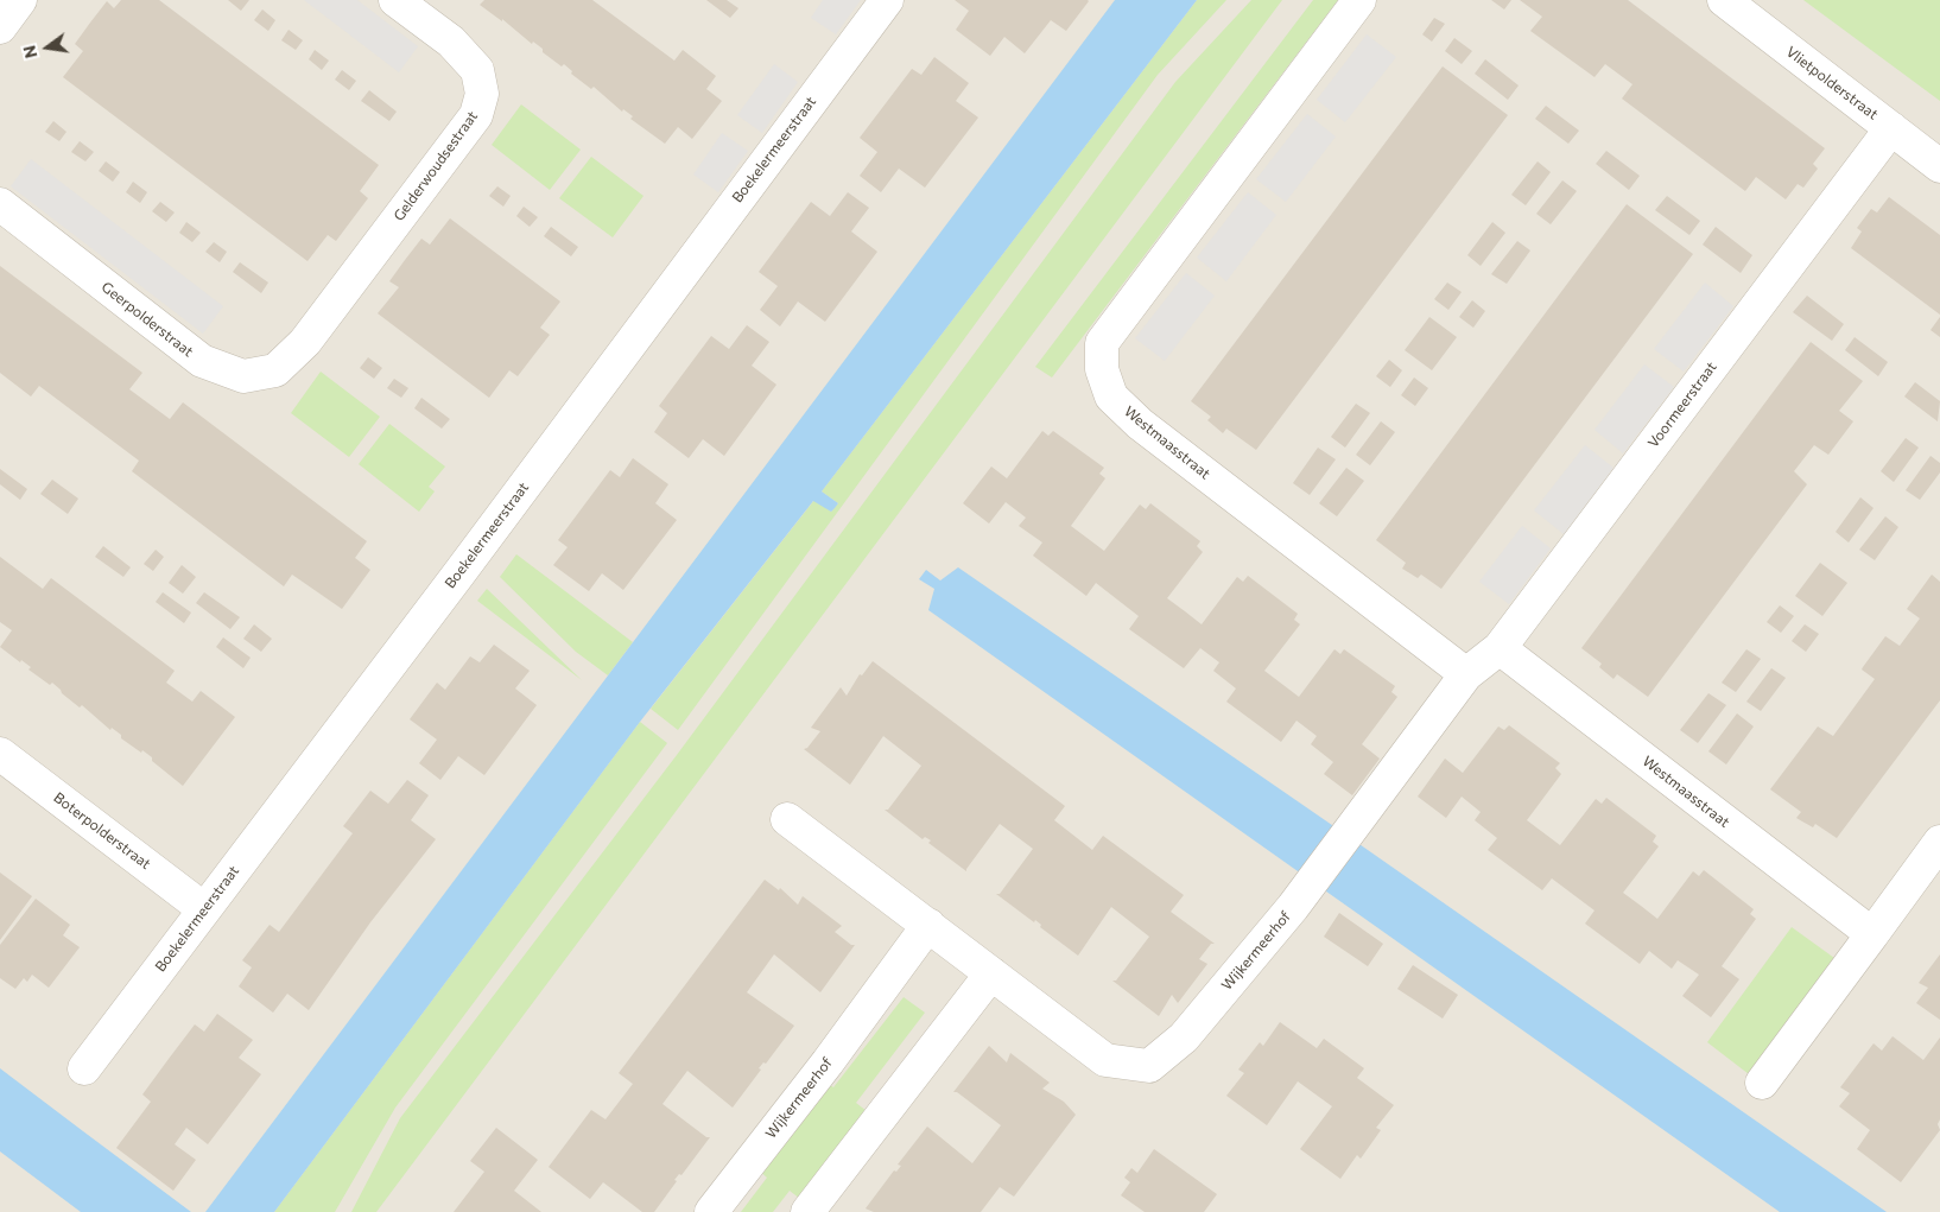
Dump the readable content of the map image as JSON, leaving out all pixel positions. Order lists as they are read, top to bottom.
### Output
{
  "streets": {
    "street": [
      "Vlietpolderstraat",
      "Boekelermeerstraat",
      "Gelderwoudsestraat",
      "Geerpolderstraat",
      "Voormeerstraat",
      "Westmaasstraat",
      "Boterpolderstraat",
      "Wijkermeerhof"
    ]
  },
  "crossings": [
    ["Vlietpolderstraat", "Voormeerstraat"],
    ["Boekelermeerstraat", "Boterpolderstraat"],
    ["Gelderwoudsestraat", "Geerpolderstraat"],
    ["Voormeerstraat", "Westmaasstraat"],
    ["Voormeerstraat", "Wijkermeerhof"],
    ["Westmaasstraat", "Wijkermeerhof"]
  ],
  "north": "left"
}
